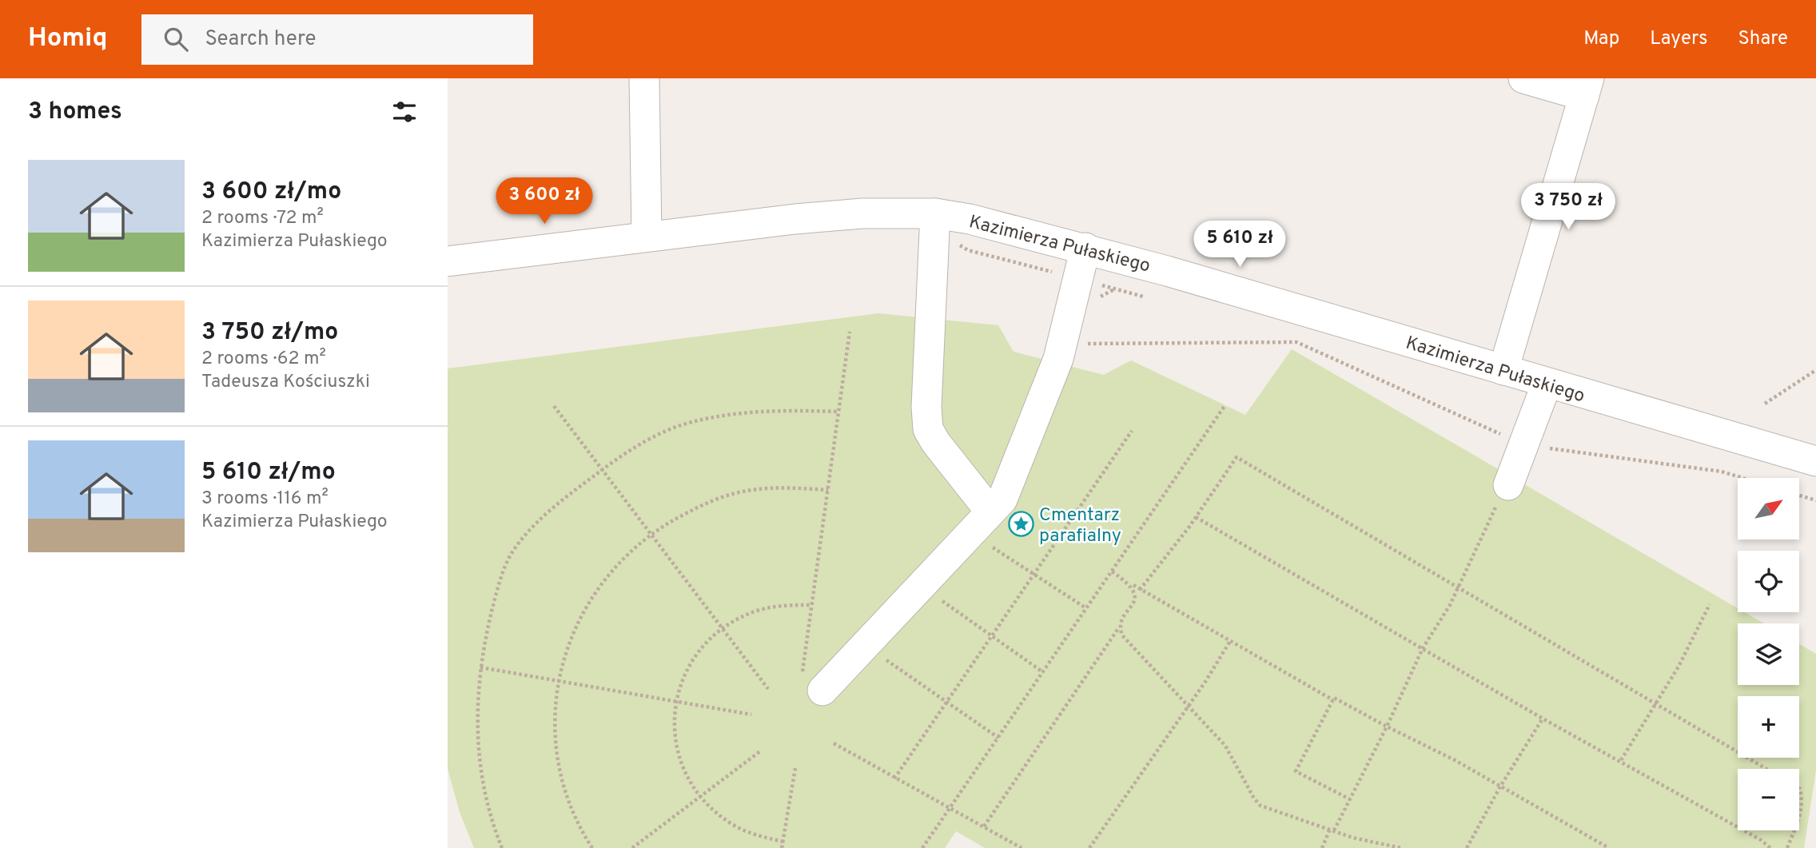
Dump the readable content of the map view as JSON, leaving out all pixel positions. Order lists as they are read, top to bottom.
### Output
{
  "streets": {
    "street": ["Kazimierza Pułaskiego"]
  },
  "places": {
    "place": ["Cmentarz parafialny"]
  },
  "north": "top right",
  "page": {
    "header": "Homiq",
    "search": "Search here",
    "nav": ["Map", "Layers", "Share"],
    "heading": "3 homes",
    "list": [
      {
        "name": "3 600 zł/mo",
        "note": "2 rooms · 72 m² · Kazimierza Pułaskiego"
      },
      {
        "name": "3 750 zł/mo",
        "note": "2 rooms · 62 m² · Tadeusza Kościuszki"
      },
      {
        "name": "5 610 zł/mo",
        "note": "3 rooms · 116 m² · Kazimierza Pułaskiego"
      }
    ],
    "price": ["3 600 zł", "3 750 zł", "5 610 zł"],
    "map_buttons": ["+", "−"]
  }
}
